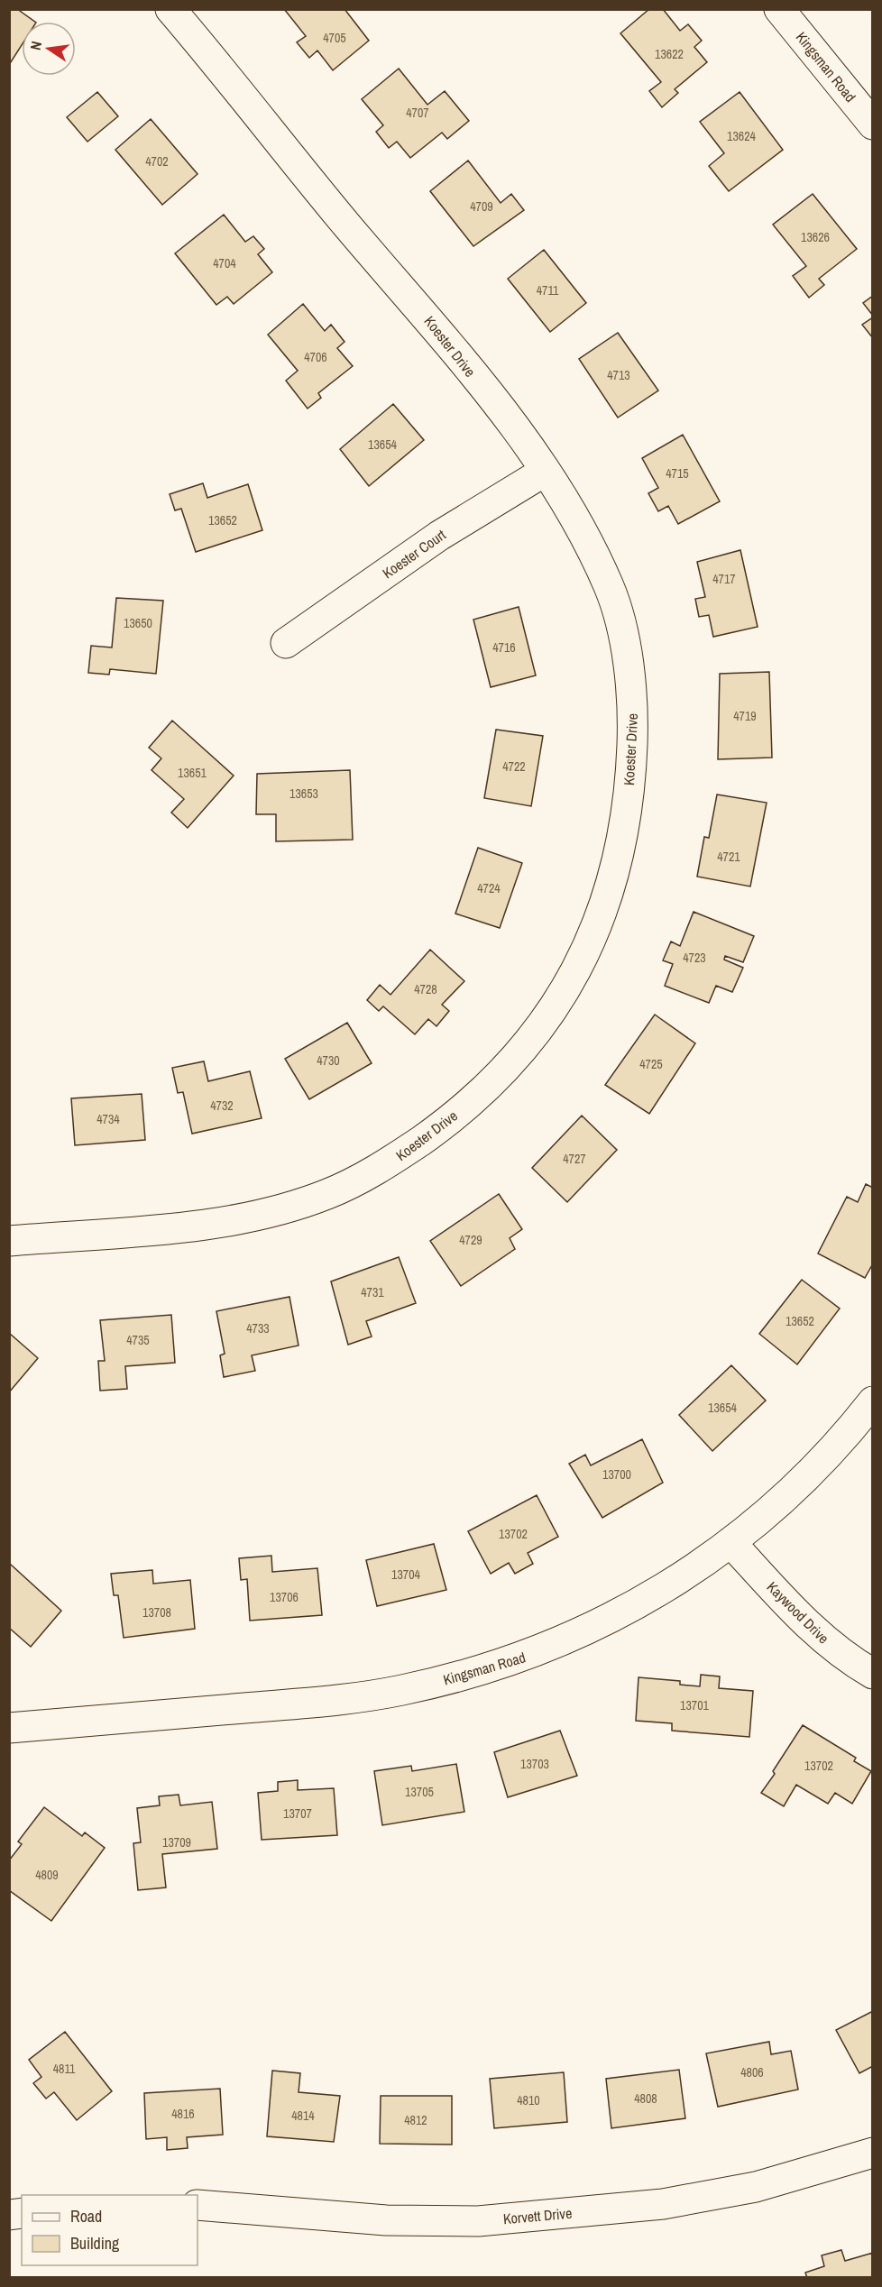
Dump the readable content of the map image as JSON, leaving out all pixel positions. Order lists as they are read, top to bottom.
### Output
{
  "streets": {
    "street": [
      "Kingsman Road",
      "Koester Drive",
      "Koester Court",
      "Kaywood Drive",
      "Korvett Drive"
    ]
  },
  "crossings": [
    ["Kingsman Road", "Kaywood Drive"],
    ["Koester Drive", "Koester Court"]
  ],
  "house_numbers": [
    "4705",
    "13622",
    "4707",
    "13624",
    "4702",
    "4709",
    "13626",
    "4704",
    "4711",
    "4706",
    "4713",
    "13654",
    "4715",
    "13652",
    "4717",
    "13650",
    "4716",
    "4719",
    "4722",
    "13651",
    "13653",
    "4721",
    "4724",
    "4723",
    "4728",
    "4730",
    "4725",
    "4732",
    "4734",
    "4727",
    "4729",
    "4731",
    "13652",
    "4733",
    "4735",
    "13654",
    "13700",
    "13702",
    "13704",
    "13706",
    "13708",
    "13701",
    "13703",
    "13702",
    "13705",
    "13707",
    "13709",
    "4809",
    "4811",
    "4806",
    "4808",
    "4810",
    "4816",
    "4814",
    "4812"
  ],
  "legend": ["Road", "Building"],
  "north": "left"
}
